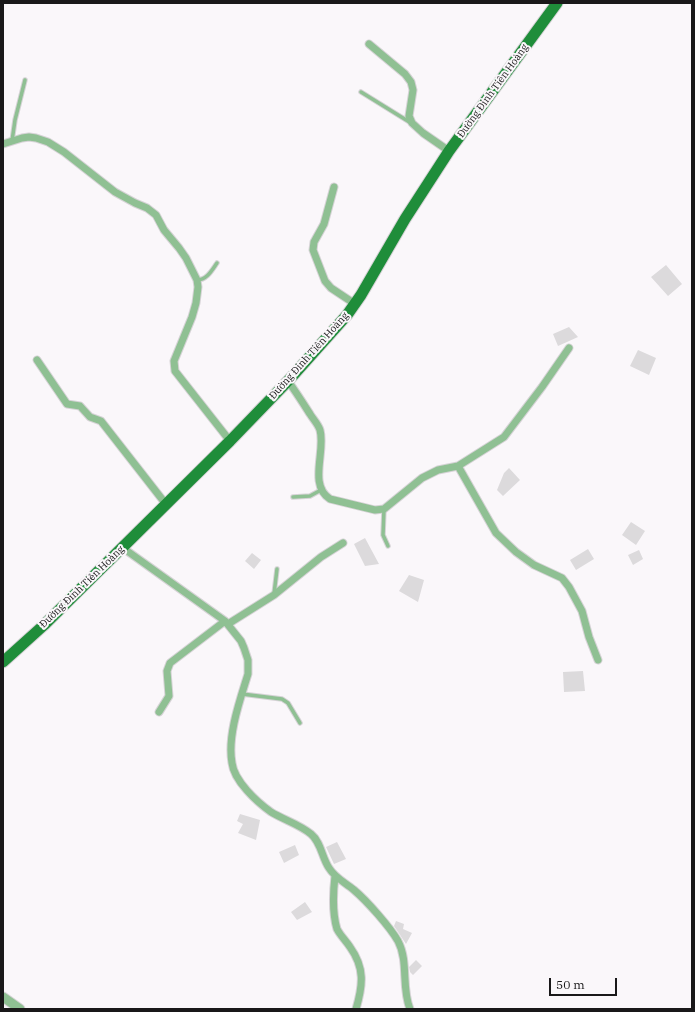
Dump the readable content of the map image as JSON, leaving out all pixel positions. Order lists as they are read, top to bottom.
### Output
{
  "streets": {
    "main road": ["Đường Đinh Tiên Hoàng"]
  },
  "scale_bar": "50 m"
}
